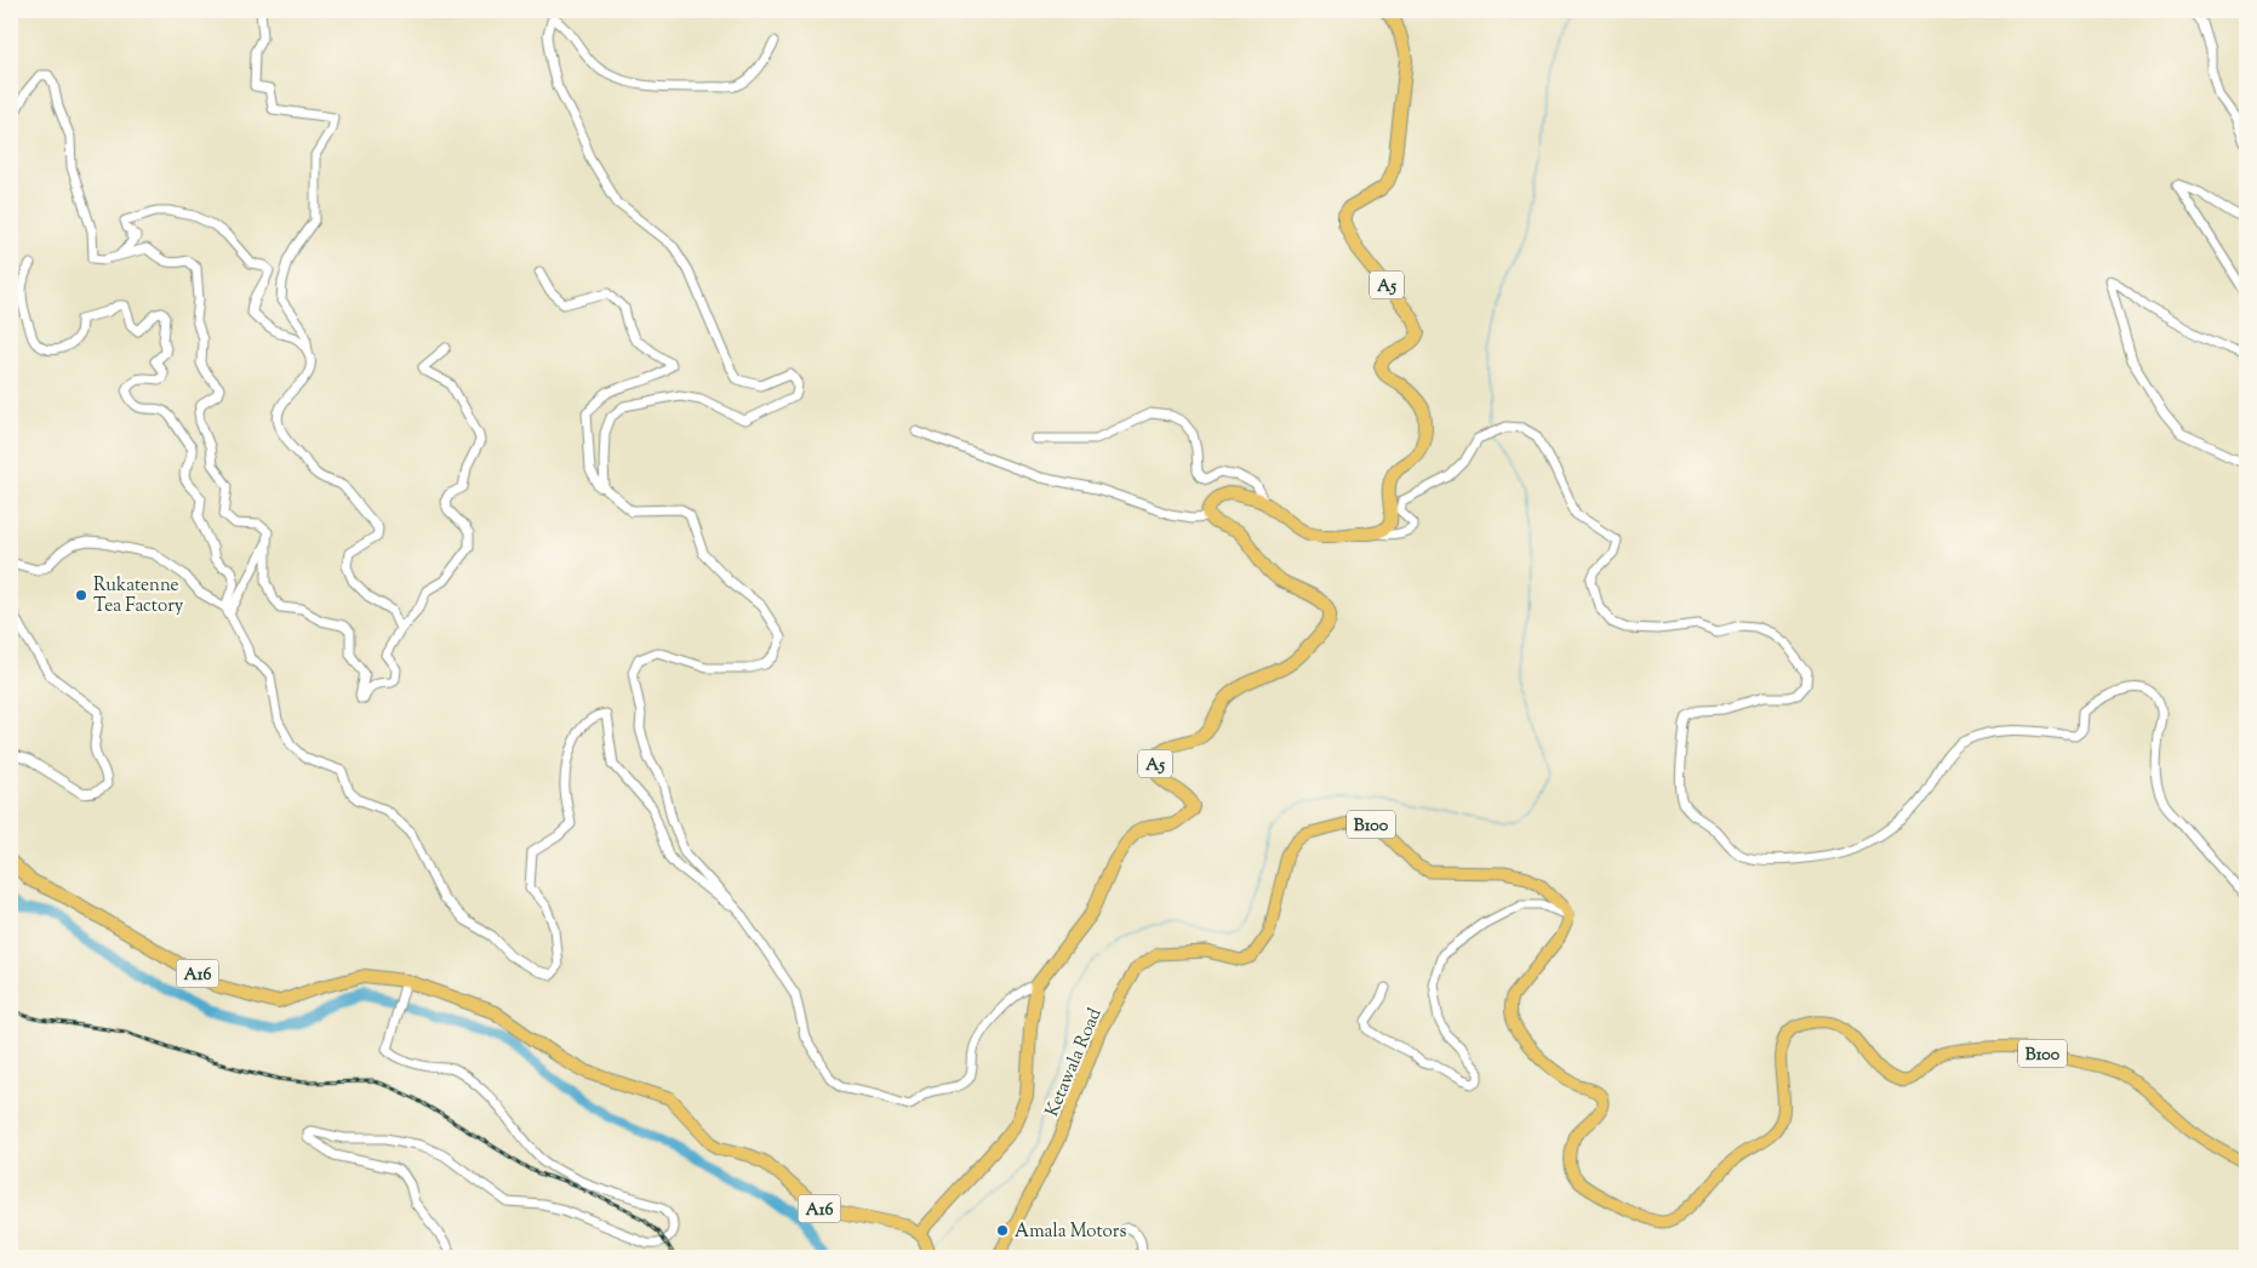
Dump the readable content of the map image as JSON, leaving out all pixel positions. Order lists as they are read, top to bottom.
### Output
{
  "streets": {
    "highway": ["A5", "A16"],
    "main road": ["B100", "Ketawala Road"]
  },
  "crossings": [
    ["A5", "A16"],
    ["B100", "Ketawala Road"]
  ],
  "places": ["Rukatenne Tea Factory", "Amala Motors"]
}
